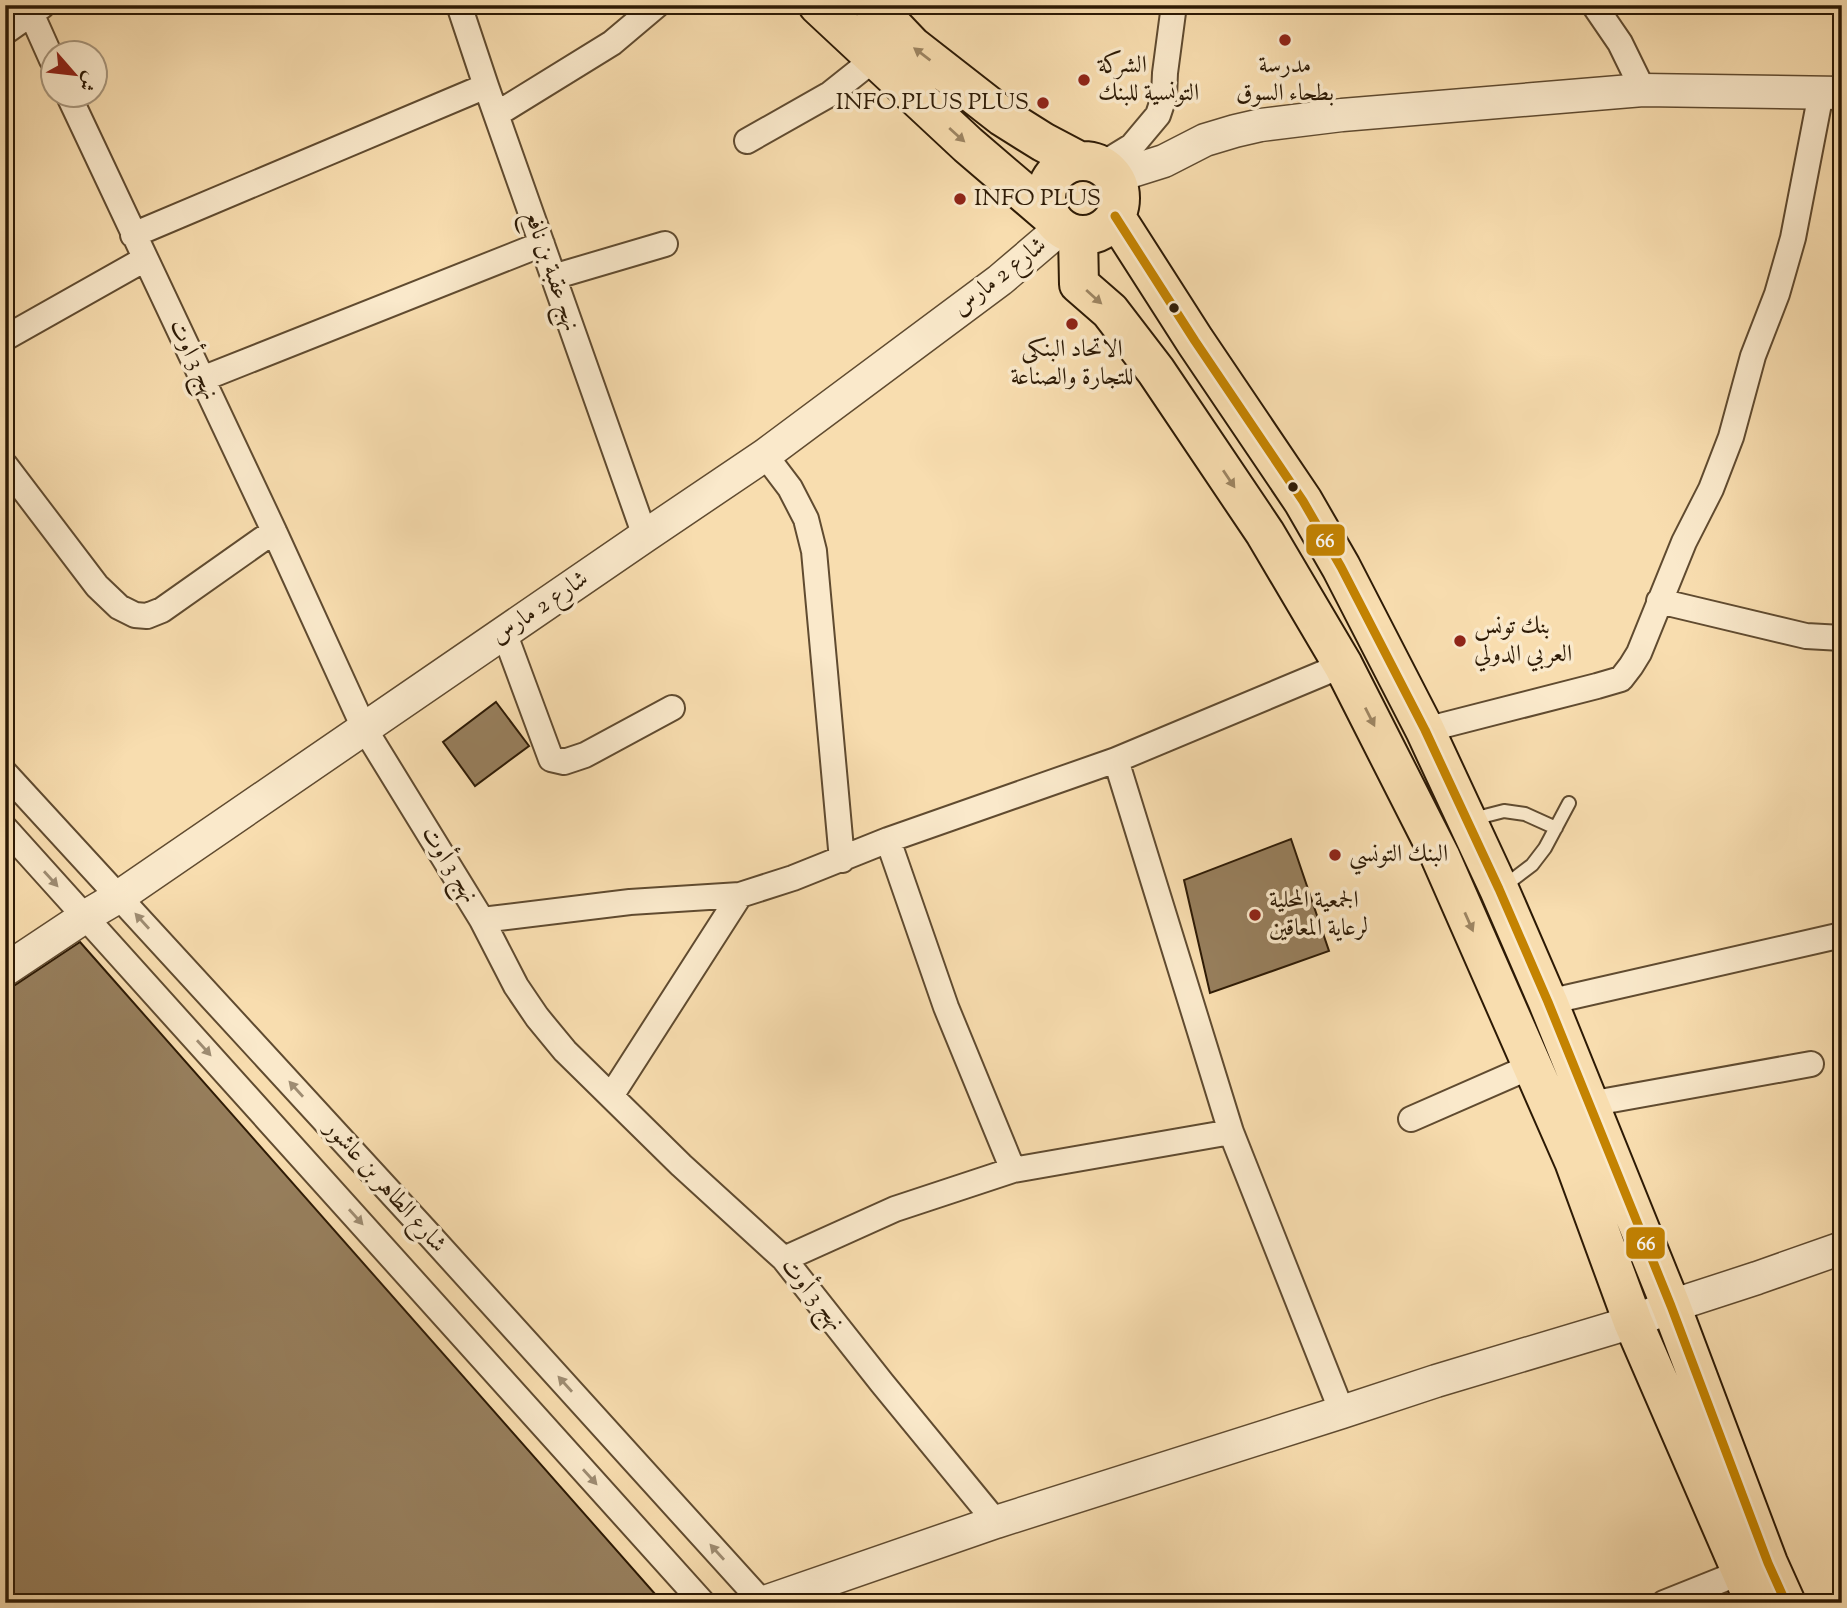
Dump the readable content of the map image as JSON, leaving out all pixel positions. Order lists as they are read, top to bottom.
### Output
{
  "streets": {
    "street": [
      "نهج عقبة بن نافع",
      "شارع 2 مارس",
      "نهج 3 أوت",
      "شارع الطاهر بن عاشور"
    ]
  },
  "crossings": [
    ["نهج عقبة بن نافع", "شارع 2 مارس"],
    ["شارع 2 مارس", "نهج 3 أوت"],
    ["شارع 2 مارس", "شارع الطاهر بن عاشور"]
  ],
  "places": [
    "مدرسة بطحاء السوق",
    "الشركة التونسية للبنك",
    "INFO PLUS PLUS",
    "INFO PLUS",
    "الاتحاد البنكي للتجارة والصناعة",
    "بنك تونس العربي الدولي",
    "البنك التونسي",
    "الجمعية المحلية لرعاية المعاقين"
  ],
  "lines": ["transit line 66"],
  "north": "bottom right"
}
